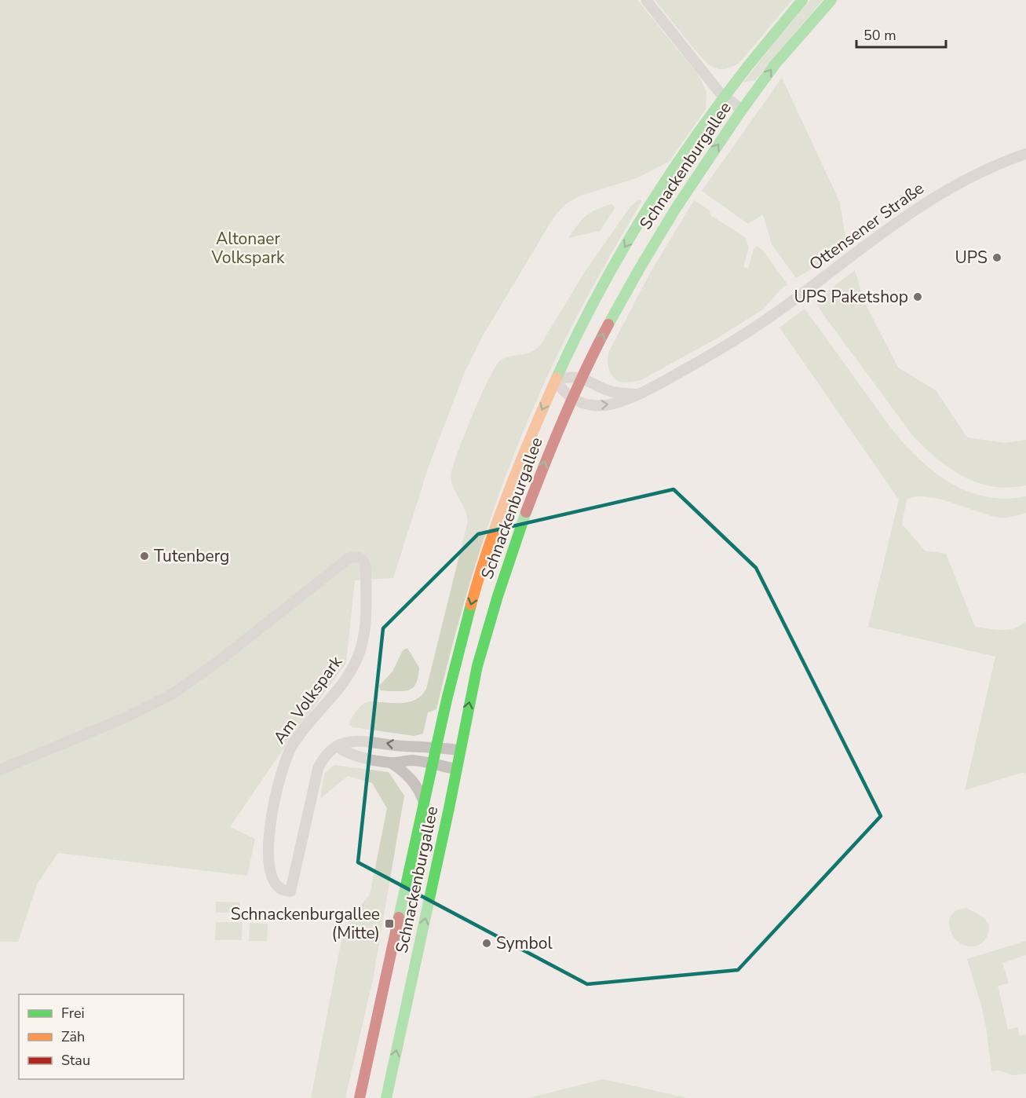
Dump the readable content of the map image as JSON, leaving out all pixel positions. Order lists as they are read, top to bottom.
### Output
{
  "streets": {
    "main road": ["Schnackenburgallee"],
    "street": ["Ottensener Straße", "Am Volkspark"]
  },
  "crossings": [
    ["Schnackenburgallee", "Ottensener Straße"],
    ["Schnackenburgallee", "Am Volkspark"]
  ],
  "parks": ["Altonaer Volkspark"],
  "places": {
    "other": [
      "UPS",
      "UPS Paketshop",
      "Tutenberg",
      "Symbol"
    ],
    "transit": ["Schnackenburgallee (Mitte)"]
  },
  "legend": ["Frei", "Zäh", "Stau"],
  "scale_bar": "50 m"
}
